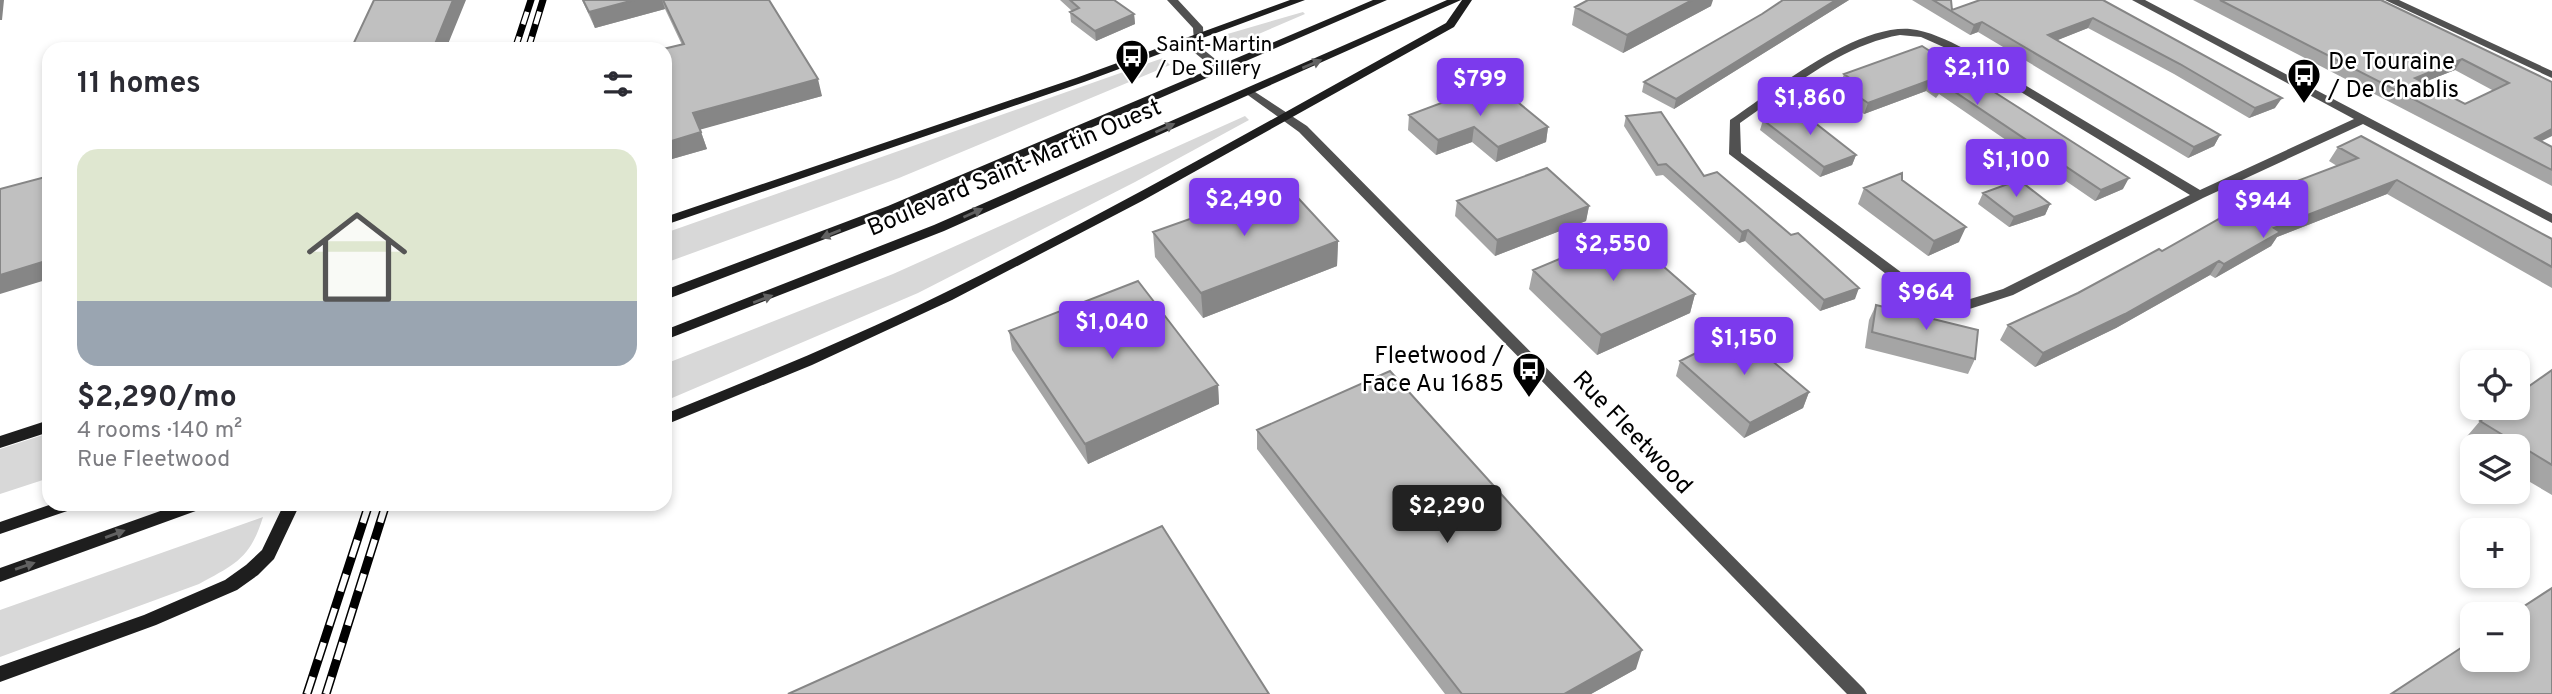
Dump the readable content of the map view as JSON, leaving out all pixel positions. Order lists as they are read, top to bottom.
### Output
{
  "streets": {
    "main road": ["Boulevard Saint-Martin Ouest"],
    "street": ["Rue Fleetwood"]
  },
  "crossings": [
    ["Boulevard Saint-Martin Ouest", "Rue Fleetwood"]
  ],
  "places": {
    "bus stop": ["Saint-Martin / De Sillery", "De Touraine / De Chablis", "Fleetwood / Face Au 1685"]
  },
  "page": {
    "heading": "11 homes",
    "price": [
      "$2,110",
      "$799",
      "$1,860",
      "$1,100",
      "$2,490",
      "$944",
      "$2,550",
      "$964",
      "$1,040",
      "$1,150",
      "$2,290"
    ],
    "list": [
      {
        "name": "$2,290/mo",
        "note": "4 rooms · 140 m² · Rue Fleetwood"
      }
    ],
    "map_buttons": ["+", "−"]
  }
}
